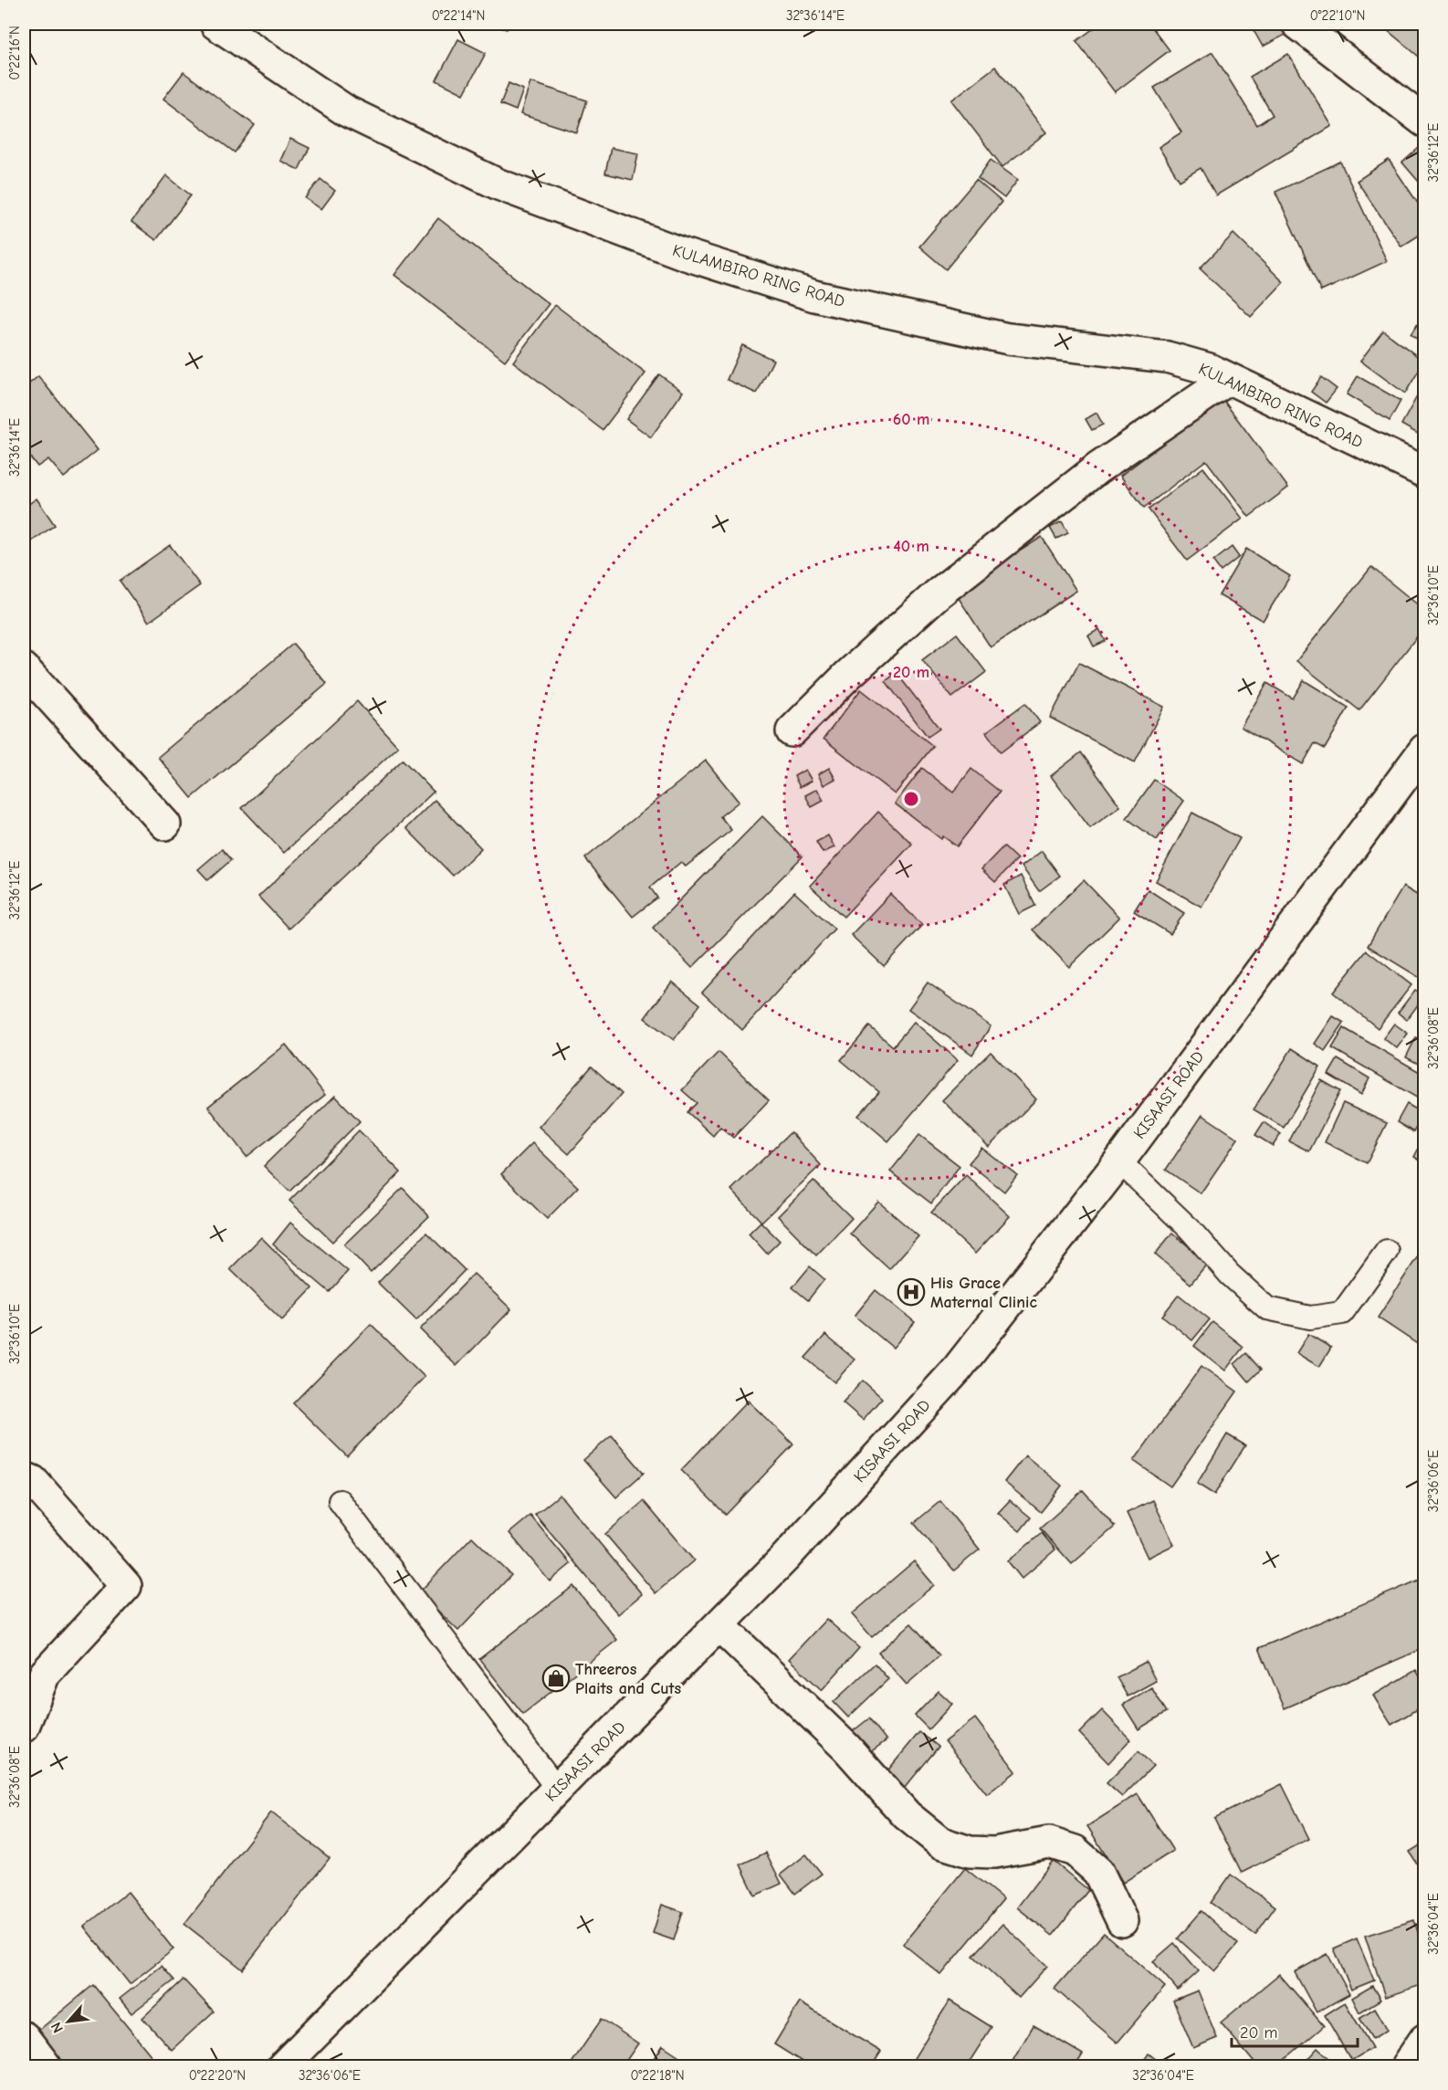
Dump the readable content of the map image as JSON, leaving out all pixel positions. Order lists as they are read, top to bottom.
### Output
{
  "streets": {
    "street": ["KULAMBIRO RING ROAD", "KISAASI ROAD"]
  },
  "places": {
    "hospital": ["His Grace Maternal Clinic"],
    "shop": ["Threeros Plaits and Cuts"]
  },
  "scale_bar": "20 m",
  "north": "bottom left",
  "coordinates": [
    "0°22'14\"N",
    "32°36'14\"E",
    "0°22'10\"N",
    "0°22'16\"N",
    "32°36'12\"E",
    "32°36'10\"E",
    "32°36'08\"E",
    "32°36'06\"E",
    "32°36'04\"E",
    "0°22'20\"N",
    "0°22'18\"N"
  ],
  "rings": ["60 m", "40 m", "20 m"]
}
